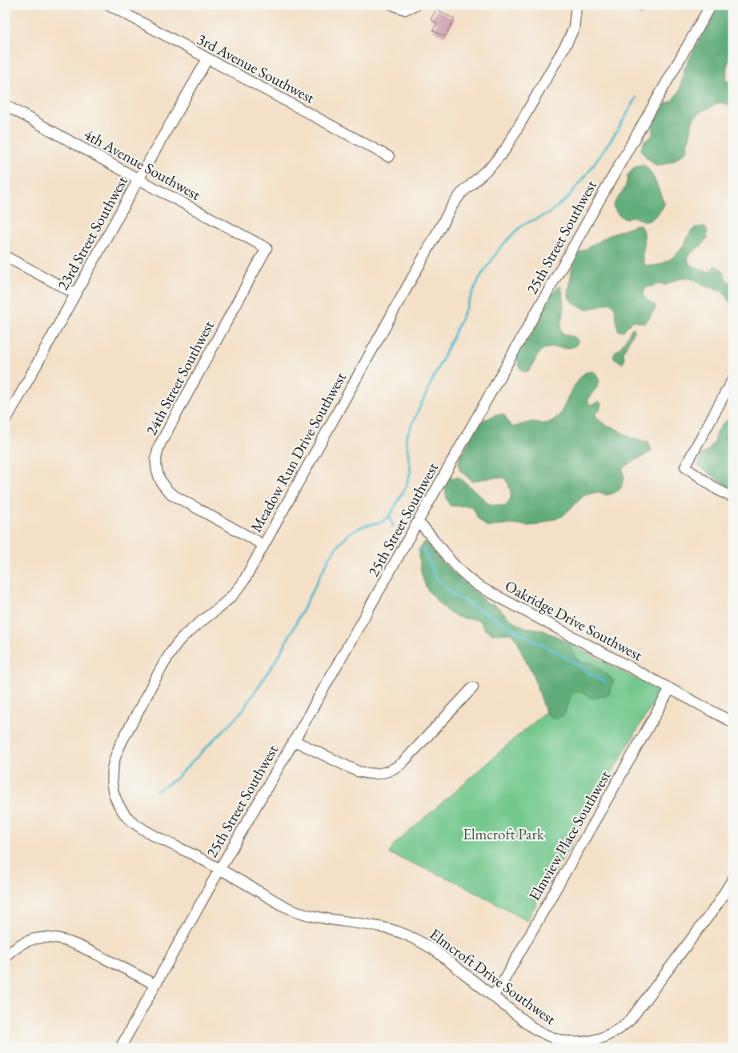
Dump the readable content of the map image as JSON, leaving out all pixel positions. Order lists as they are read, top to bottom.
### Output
{
  "streets": {
    "street": [
      "3rd Avenue Southwest",
      "4th Avenue Southwest",
      "23rd Street Southwest",
      "25th Street Southwest",
      "24th Street Southwest",
      "Meadow Run Drive Southwest",
      "Oakridge Drive Southwest",
      "Elmview Place Southwest",
      "Elmcroft Drive Southwest"
    ]
  },
  "crossings": [
    ["3rd Avenue Southwest", "23rd Street Southwest"],
    ["4th Avenue Southwest", "23rd Street Southwest"],
    ["4th Avenue Southwest", "24th Street Southwest"],
    ["25th Street Southwest", "Meadow Run Drive Southwest"],
    ["25th Street Southwest", "Oakridge Drive Southwest"],
    ["25th Street Southwest", "Elmcroft Drive Southwest"],
    ["24th Street Southwest", "Meadow Run Drive Southwest"],
    ["Meadow Run Drive Southwest", "Elmcroft Drive Southwest"],
    ["Oakridge Drive Southwest", "Elmview Place Southwest"],
    ["Elmview Place Southwest", "Elmcroft Drive Southwest"]
  ],
  "parks": ["Elmcroft Park"]
}
